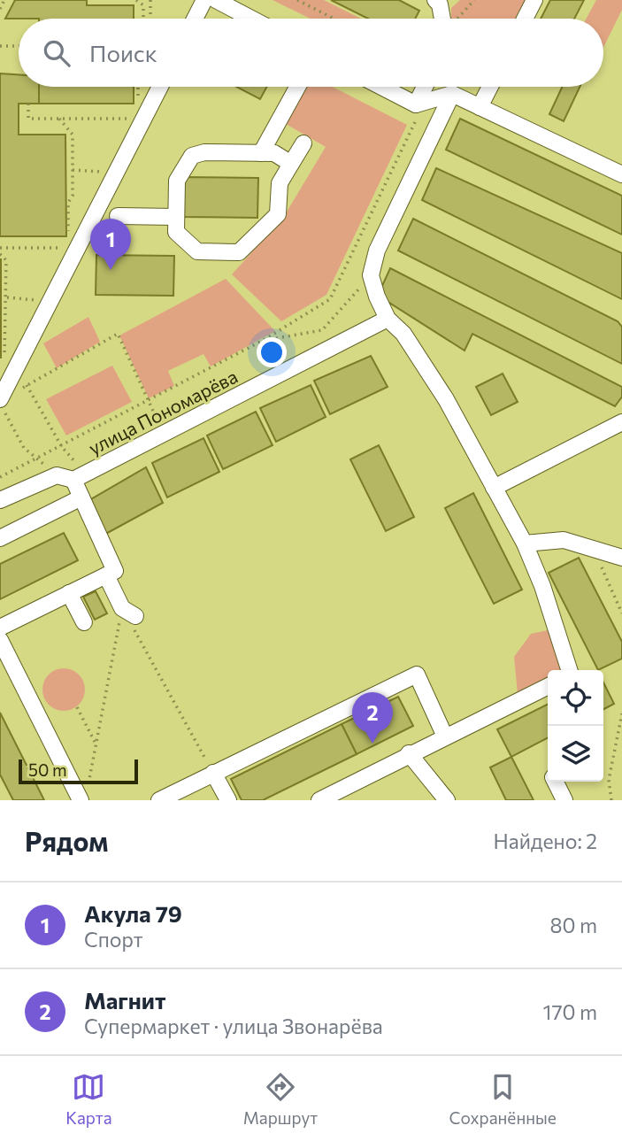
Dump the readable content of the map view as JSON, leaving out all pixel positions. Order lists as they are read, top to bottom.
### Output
{
  "streets": {
    "street": ["улица Пономарёва"]
  },
  "scale_bar": "50 m",
  "page": {
    "search": "Поиск",
    "pins": ["1", "2"],
    "scale": "50 m",
    "heading": ["Рядом", "Найдено: 2"],
    "list": [
      {
        "mark": "1",
        "name": "Акула 79",
        "note": "Спорт",
        "value": "80 m"
      },
      {
        "mark": "2",
        "name": "Магнит",
        "note": "Супермаркет · улица Звонарёва",
        "value": "170 m"
      }
    ],
    "nav": ["Карта", "Маршрут", "Сохранённые"]
  }
}
